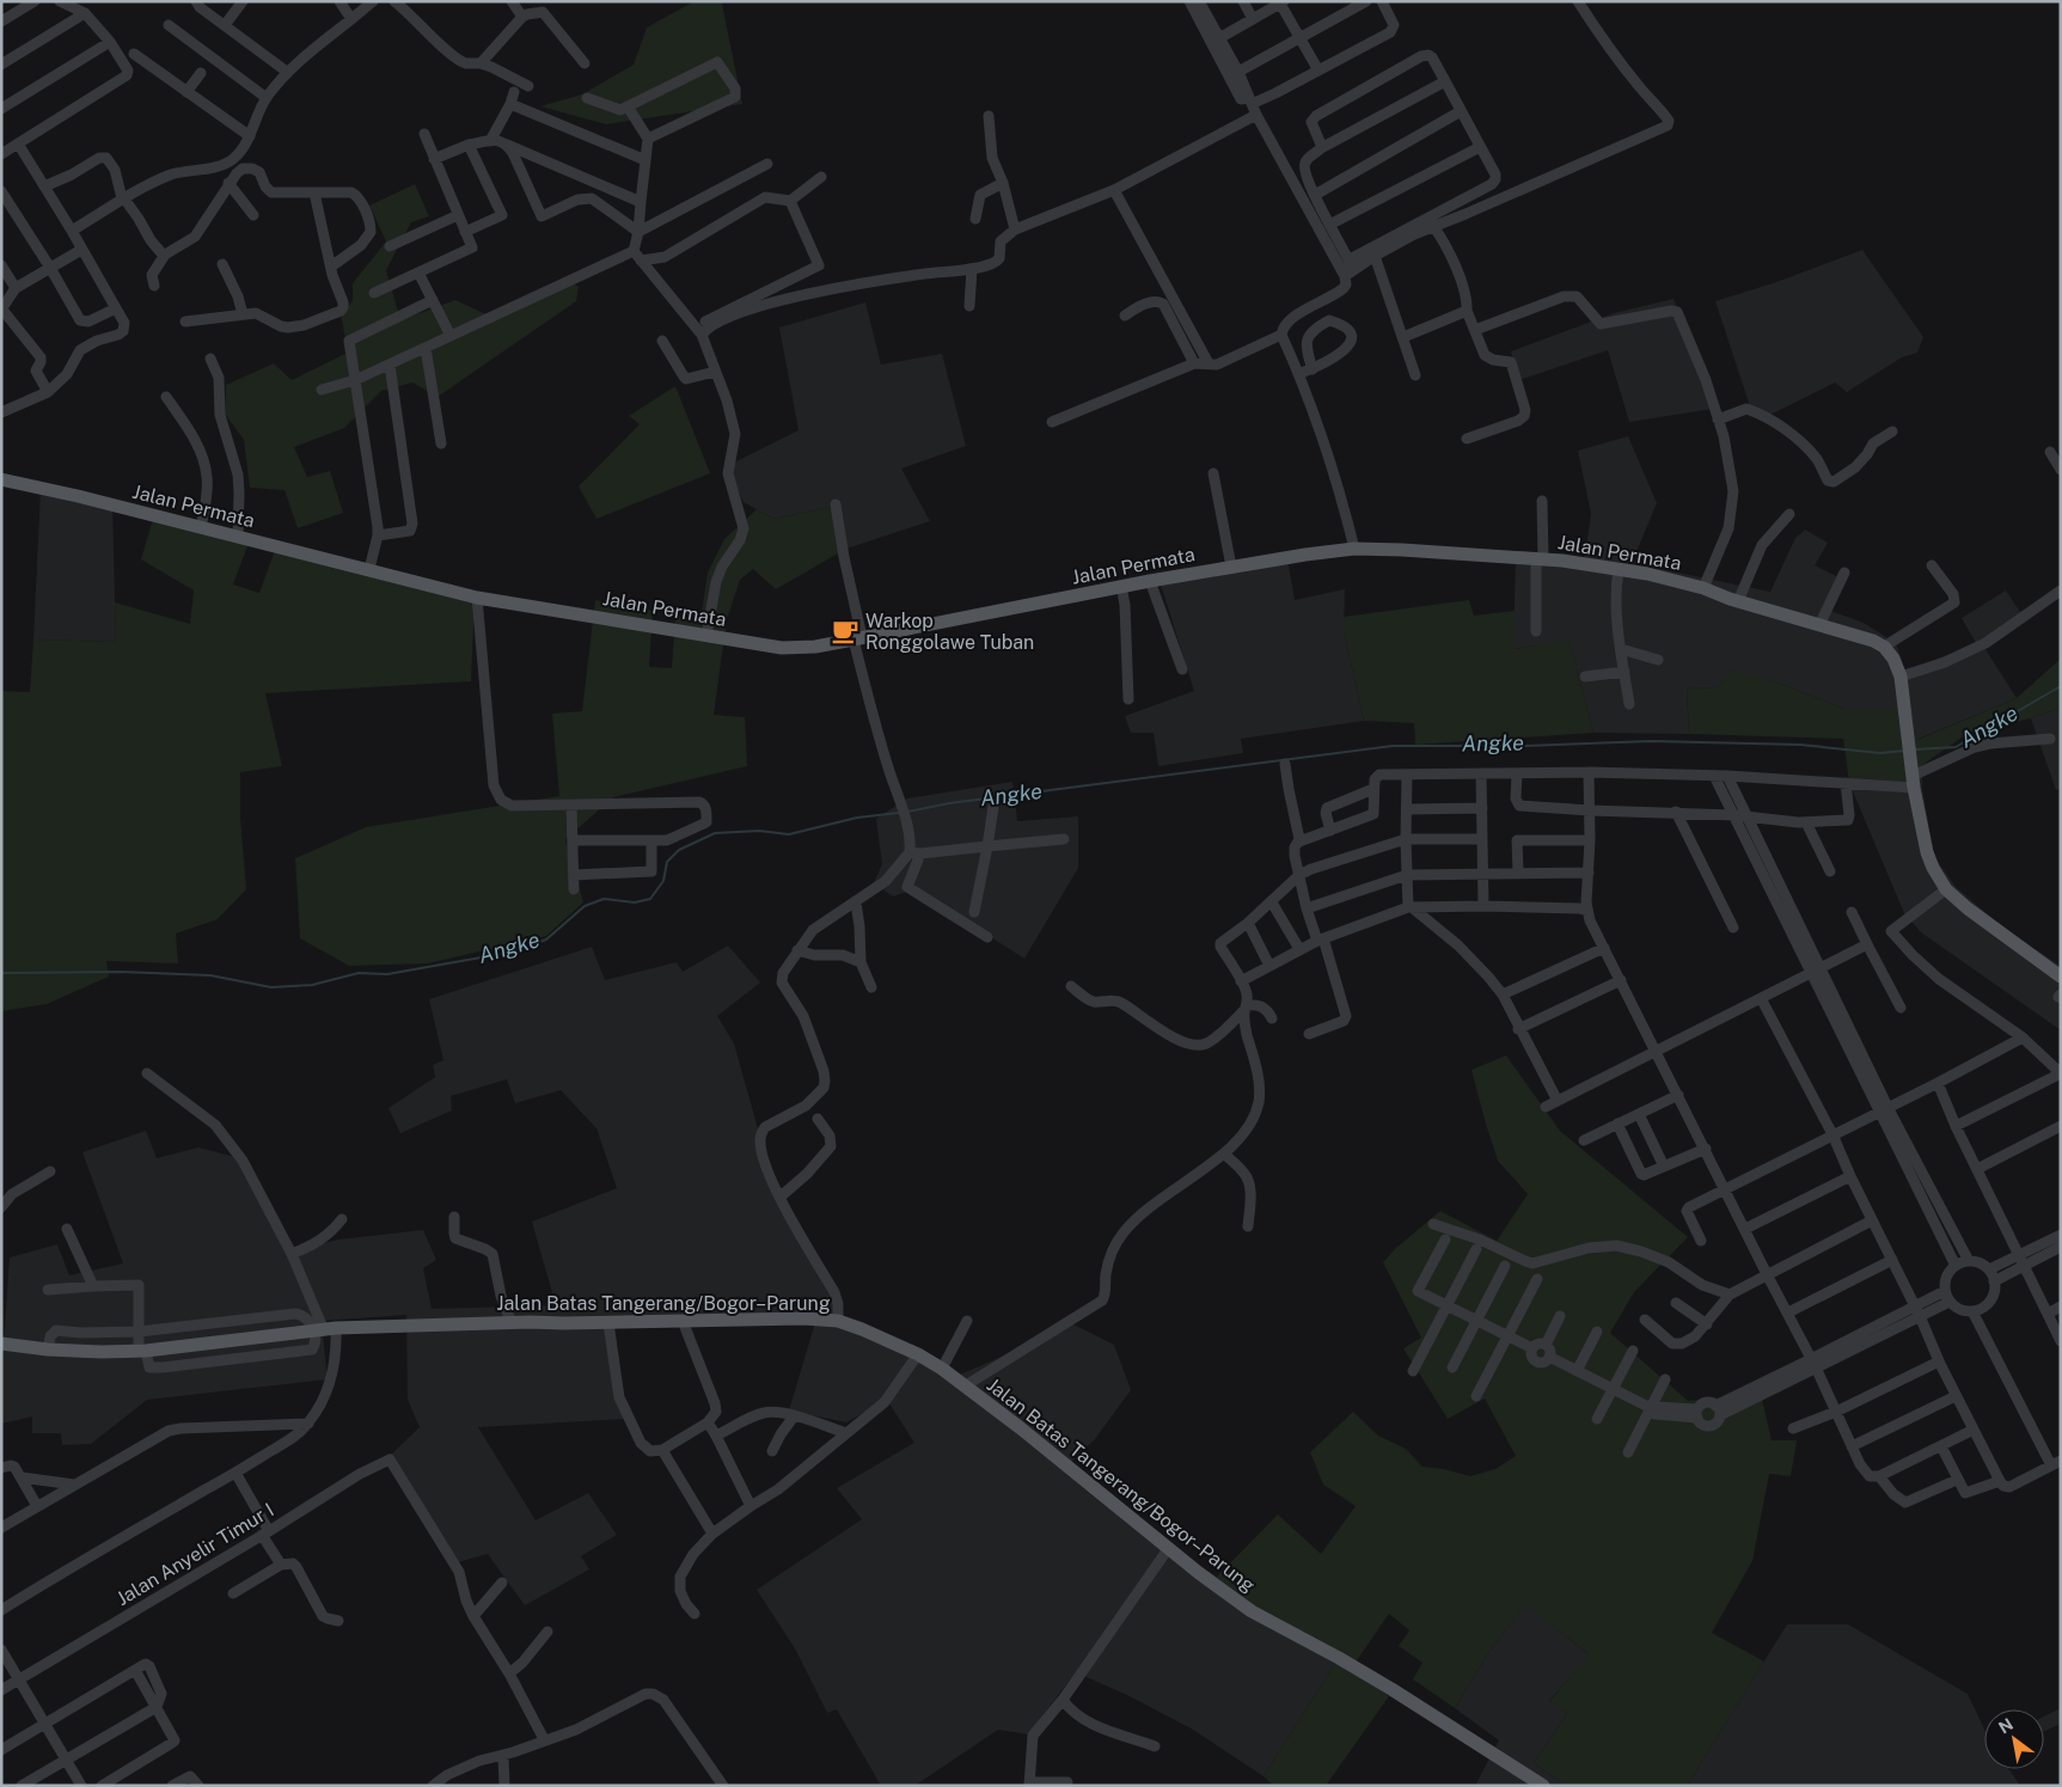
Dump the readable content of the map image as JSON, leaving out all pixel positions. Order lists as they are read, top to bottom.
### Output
{
  "streets": {
    "main road": ["Jalan Permata", "Jalan Batas Tangerang/Bogor–Parung"],
    "street": ["Jalan Anyelir Timur I"]
  },
  "water": ["Angke"],
  "places": {
    "cafe": ["Warkop Ronggolawe Tuban"]
  },
  "north": "top left"
}
